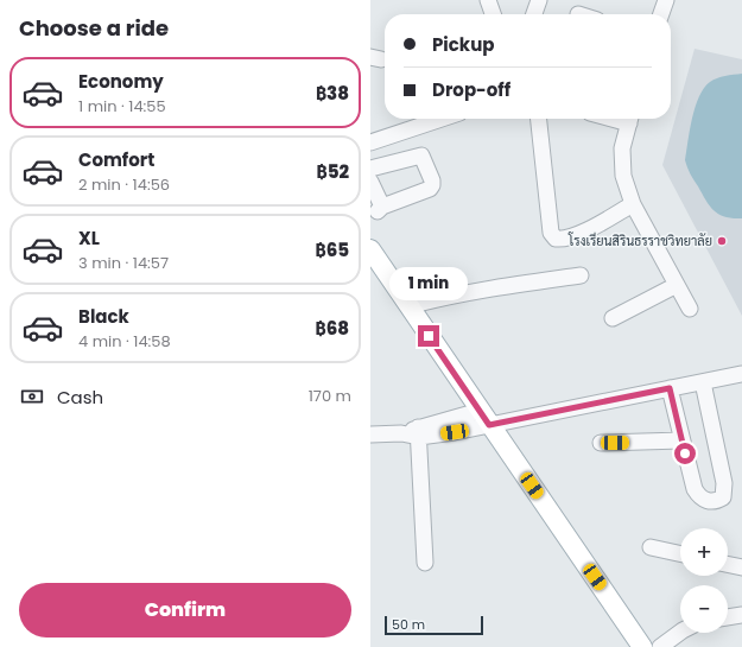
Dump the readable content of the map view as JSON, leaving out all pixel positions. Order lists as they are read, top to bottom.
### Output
{
  "places": ["โรงเรียนสิรินธรราชวิทยาลัย"],
  "scale_bar": "50 m",
  "page": {
    "heading": "Choose a ride",
    "banner": ["Pickup", "Drop-off"],
    "list": [
      {
        "name": "Economy",
        "note": "1 min · 14:55",
        "value": "฿38"
      },
      {
        "name": "Comfort",
        "note": "2 min · 14:56",
        "value": "฿52"
      },
      {
        "name": "XL",
        "note": "3 min · 14:57",
        "value": "฿65"
      },
      {
        "name": "Black",
        "note": "4 min · 14:58",
        "value": "฿68"
      }
    ],
    "bubble": "1 min",
    "pay": ["Cash", "170 m"],
    "map_buttons": ["+", "−"],
    "buttons": "Confirm",
    "scale": "50 m"
  }
}
